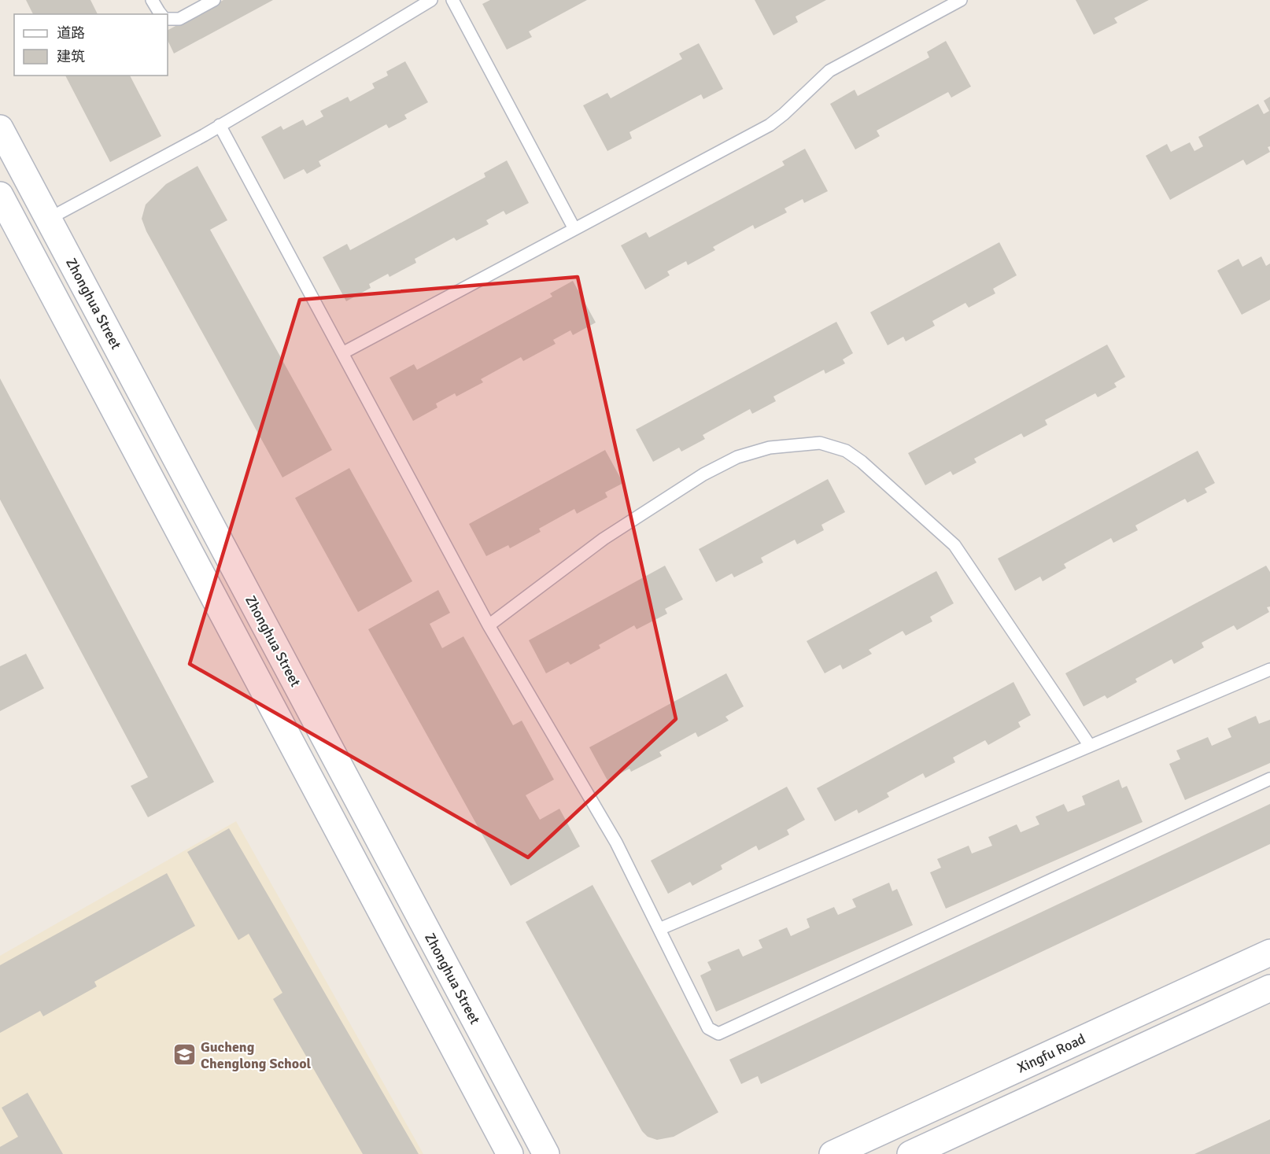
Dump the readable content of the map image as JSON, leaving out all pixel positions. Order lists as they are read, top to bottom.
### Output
{
  "streets": {
    "main road": ["Zhonghua Street", "Xingfu Road"]
  },
  "places": {
    "school or university": ["Gucheng Chenglong School"]
  },
  "legend": ["道路", "建筑"]
}
